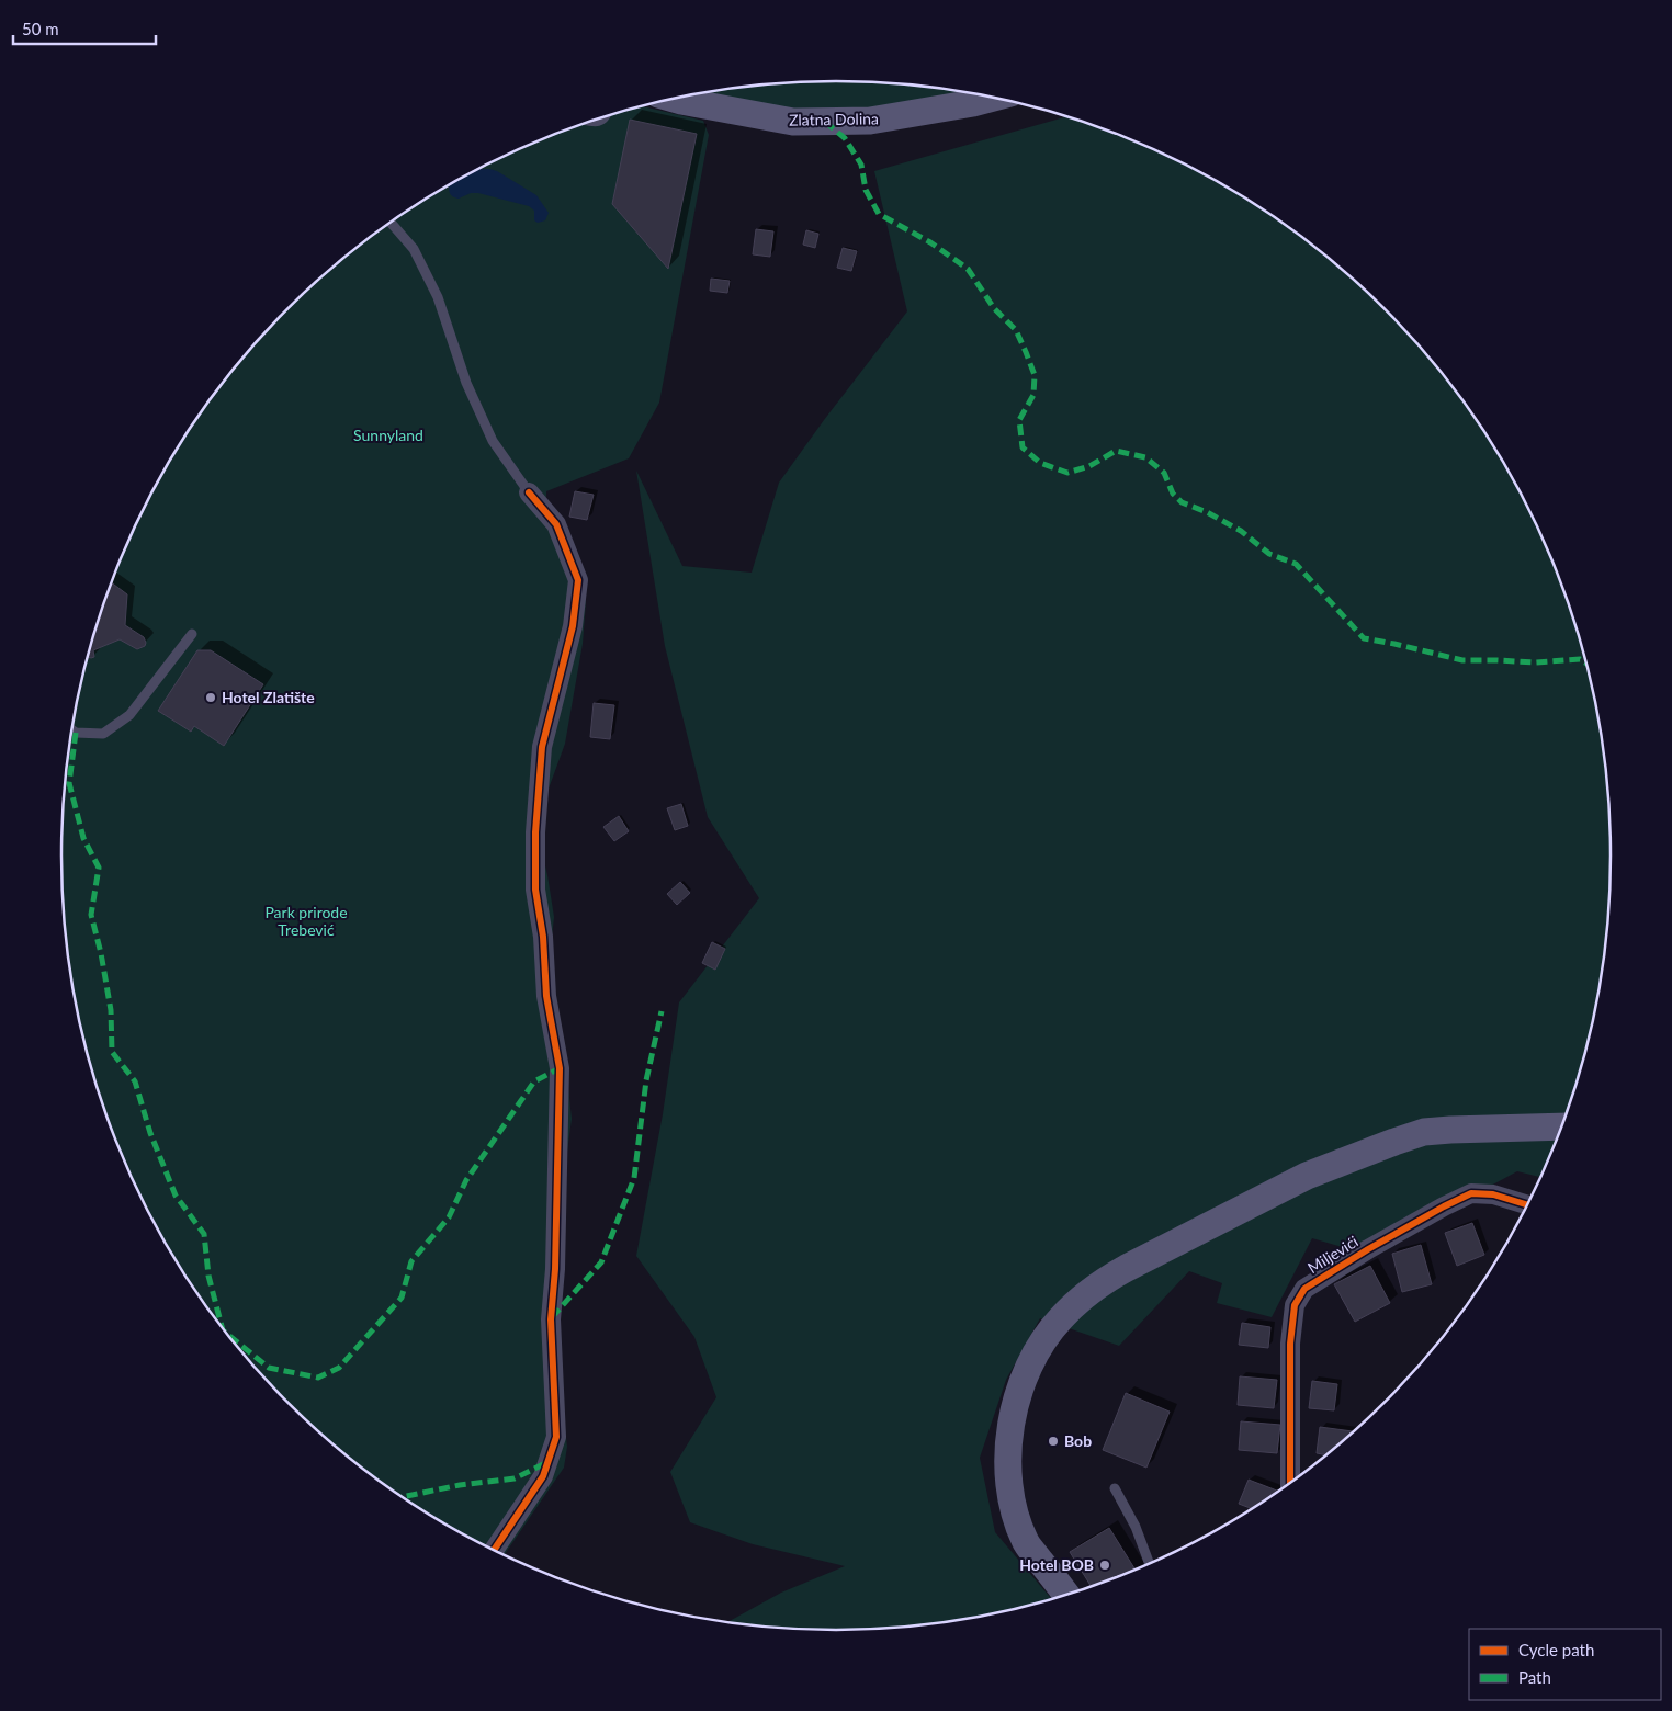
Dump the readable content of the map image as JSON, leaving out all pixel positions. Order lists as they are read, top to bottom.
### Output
{
  "streets": {
    "main road": ["Zlatna Dolina"],
    "street": ["Miljevići"]
  },
  "parks": ["Sunnyland", "Park prirode Trebević"],
  "places": ["Hotel Zlatište", "Bob", "Hotel BOB"],
  "legend": ["Cycle path", "Path"],
  "scale_bar": "50 m"
}
